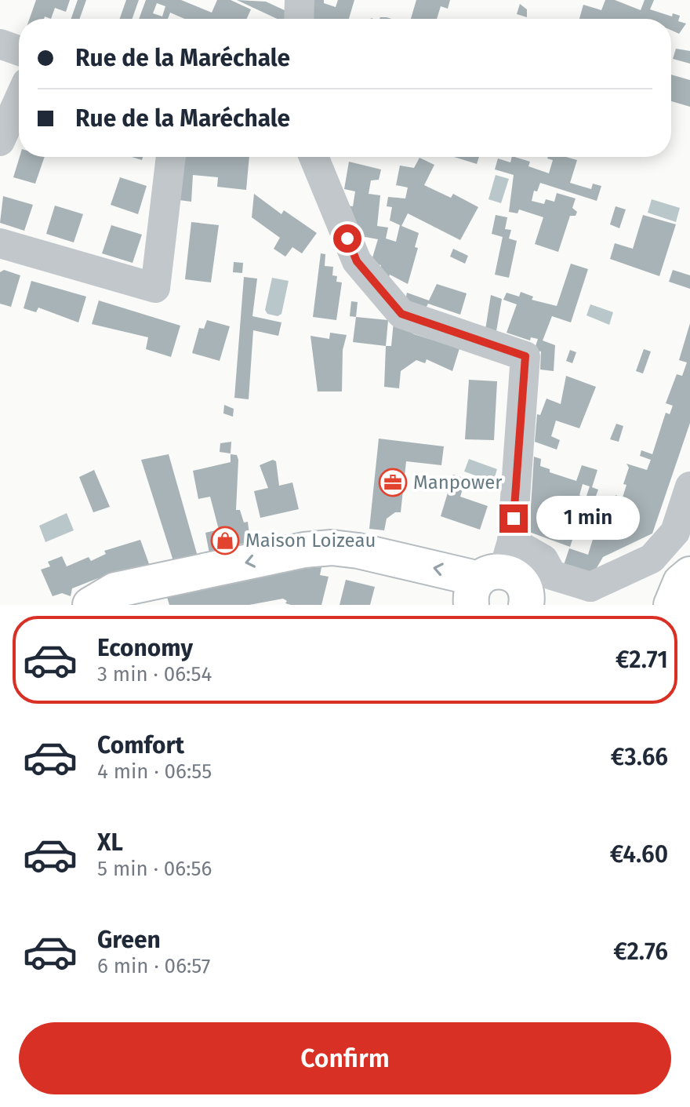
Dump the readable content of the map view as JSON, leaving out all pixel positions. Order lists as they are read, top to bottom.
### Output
{
  "places": {
    "office": ["Manpower"],
    "shop": ["Maison Loizeau"]
  },
  "page": {
    "banner": ["Rue de la Maréchale", "Rue de la Maréchale"],
    "bubble": "1 min",
    "list": [
      {
        "name": "Economy",
        "note": "3 min · 06:54",
        "value": "€2.71"
      },
      {
        "name": "Comfort",
        "note": "4 min · 06:55",
        "value": "€3.66"
      },
      {
        "name": "XL",
        "note": "5 min · 06:56",
        "value": "€4.60"
      },
      {
        "name": "Green",
        "note": "6 min · 06:57",
        "value": "€2.76"
      }
    ],
    "buttons": "Confirm"
  }
}
